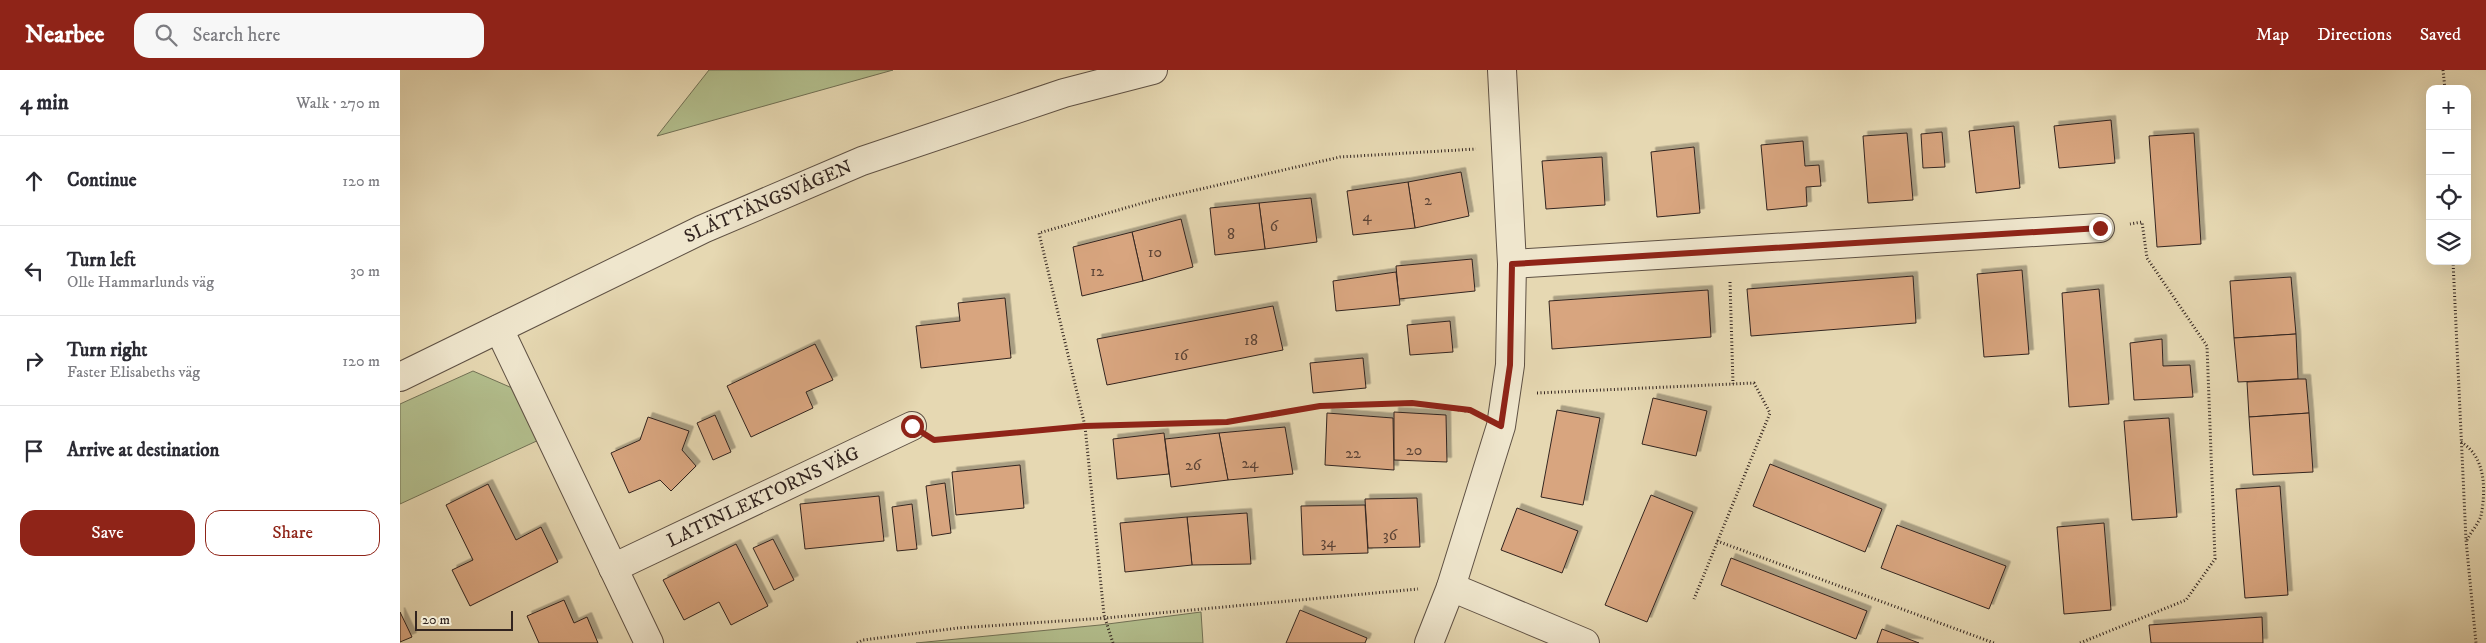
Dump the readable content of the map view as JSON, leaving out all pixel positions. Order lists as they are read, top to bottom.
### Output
{
  "streets": {
    "street": ["SLÄTTÄNGSVÄGEN", "LATINLEKTORNS VÄG"]
  },
  "house_numbers": [
    "2",
    "4",
    "6",
    "8",
    "10",
    "12",
    "18",
    "16",
    "20",
    "22",
    "24",
    "26",
    "36",
    "34"
  ],
  "scale_bar": "20 m",
  "page": {
    "header": "Nearbee",
    "search": "Search here",
    "nav": ["Map", "Directions", "Saved"],
    "heading": ["4 min", "Walk · 270 m"],
    "map_buttons": ["+", "−"],
    "list": [
      ["Continue", "120 m"],
      ["Turn left", "Olle Hammarlunds väg", "30 m"],
      ["Turn right", "Faster Elisabeths väg", "120 m"],
      "Arrive at destination"
    ],
    "buttons": ["Save", "Share"],
    "scale": "20 m"
  }
}
